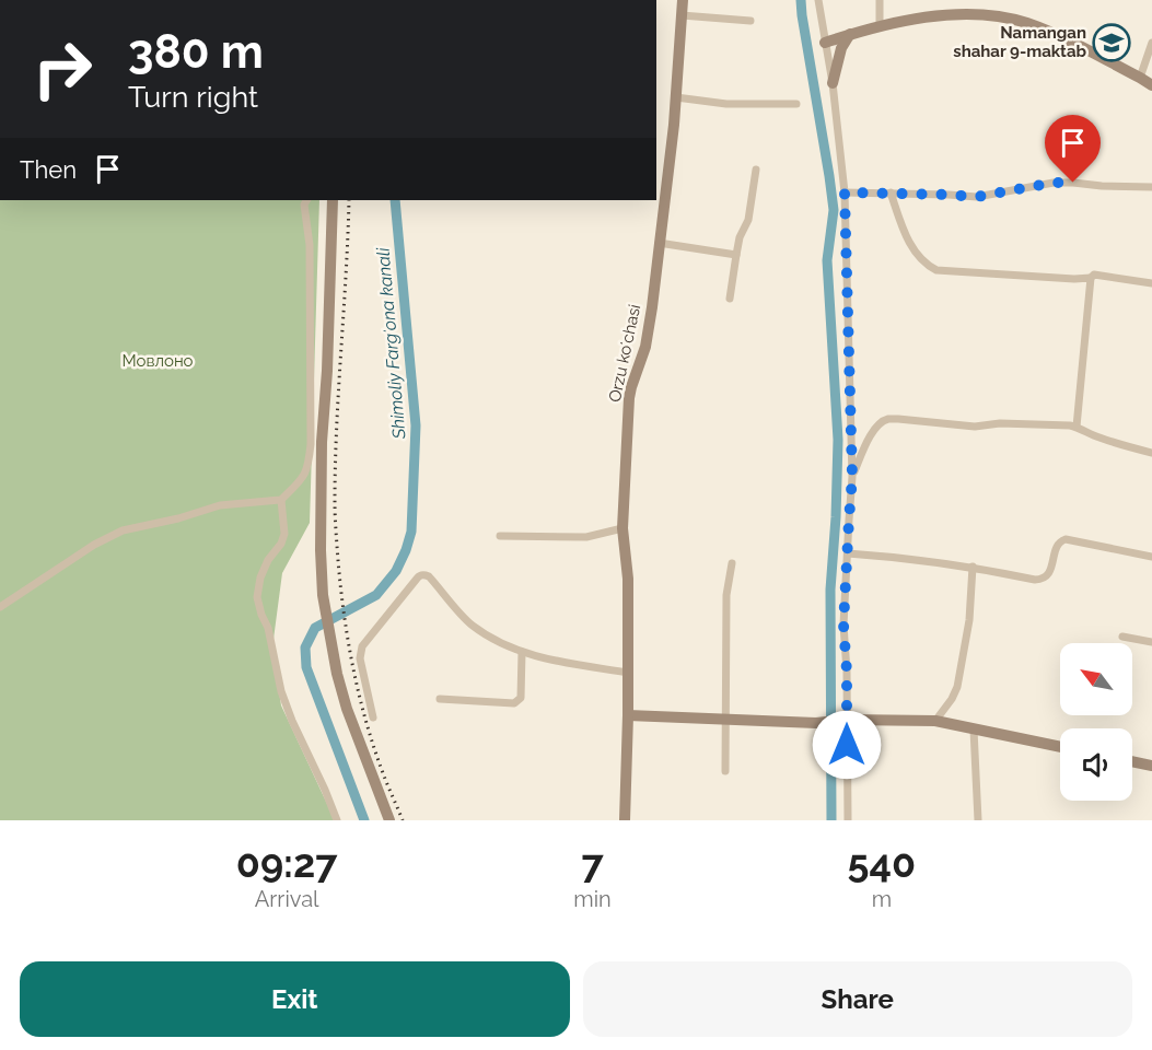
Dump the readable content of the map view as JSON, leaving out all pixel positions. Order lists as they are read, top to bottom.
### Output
{
  "streets": {
    "street": ["Orzu koʻchasi"]
  },
  "water": ["Shimoliy Fargʻona kanali"],
  "parks": ["Мовлоно"],
  "places": {
    "school or university": ["Namangan shahar 9-maktab"]
  },
  "north": "top left",
  "page": {
    "turn": ["380 m", "Turn right"],
    "then": "Then",
    "eta": [
      "09:27",
      "Arrival",
      "7",
      "min",
      "540",
      "m"
    ],
    "buttons": ["Exit", "Share"]
  }
}
